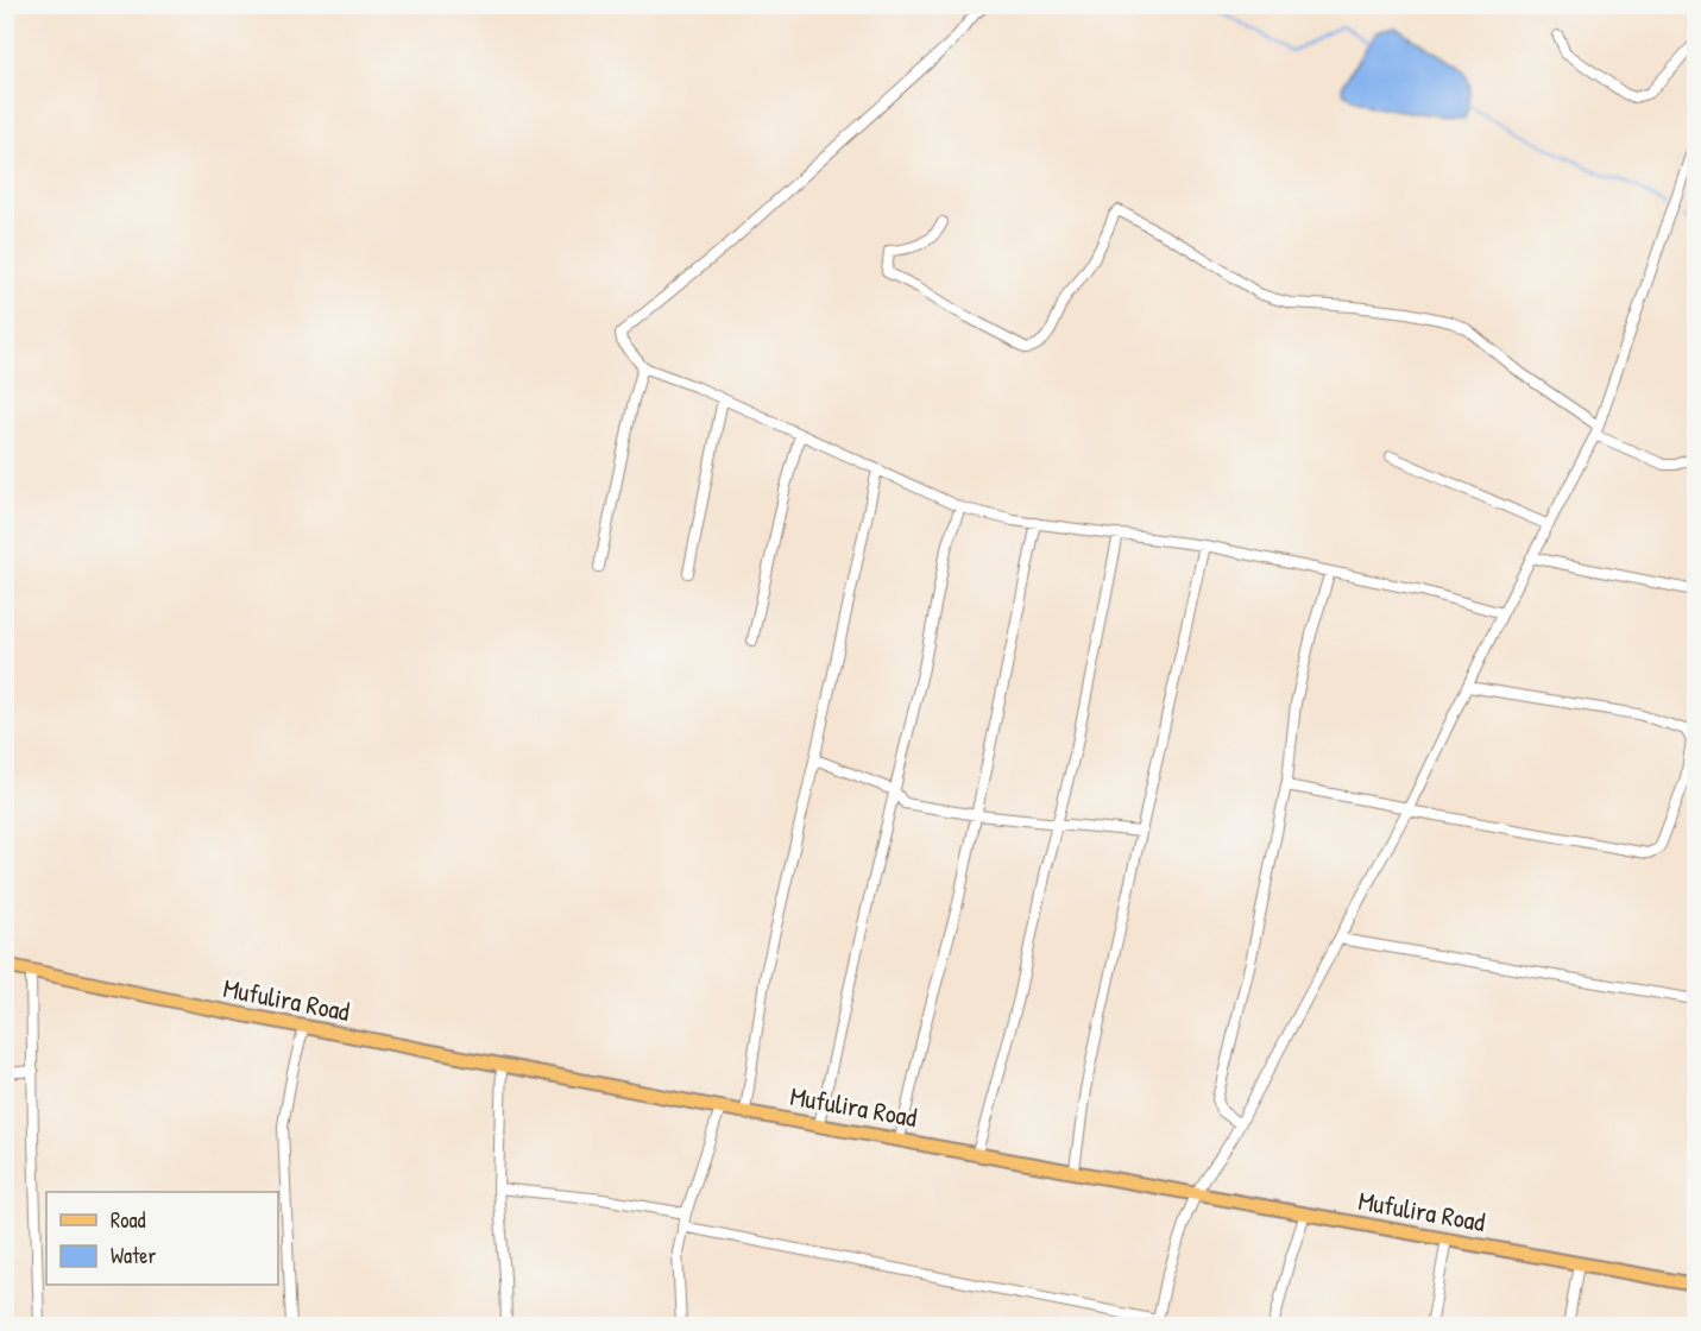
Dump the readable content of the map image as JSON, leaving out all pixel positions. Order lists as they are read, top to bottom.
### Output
{
  "streets": {
    "main road": ["Mufulira Road"]
  },
  "legend": ["Road", "Water"]
}
